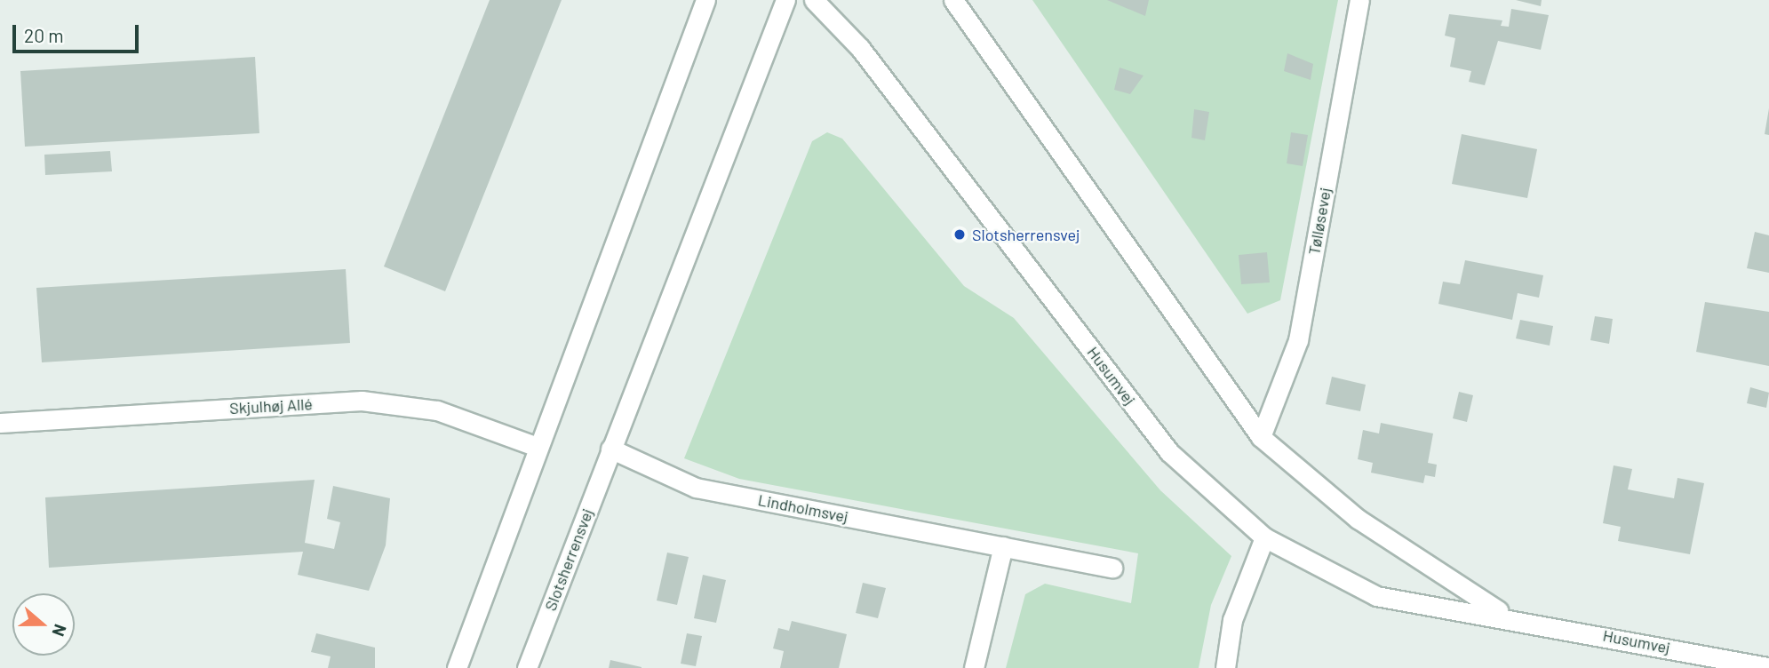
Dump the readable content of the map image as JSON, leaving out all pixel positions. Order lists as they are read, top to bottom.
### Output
{
  "streets": {
    "street": [
      "Tølløsevej",
      "Husumvej",
      "Skjulhøj Allé",
      "Lindholmsvej",
      "Slotsherrensvej"
    ]
  },
  "crossings": [
    ["Tølløsevej", "Husumvej"],
    ["Lindholmsvej", "Slotsherrensvej"]
  ],
  "places": ["Slotsherrensvej"],
  "scale_bar": "20 m",
  "north": "right"
}
